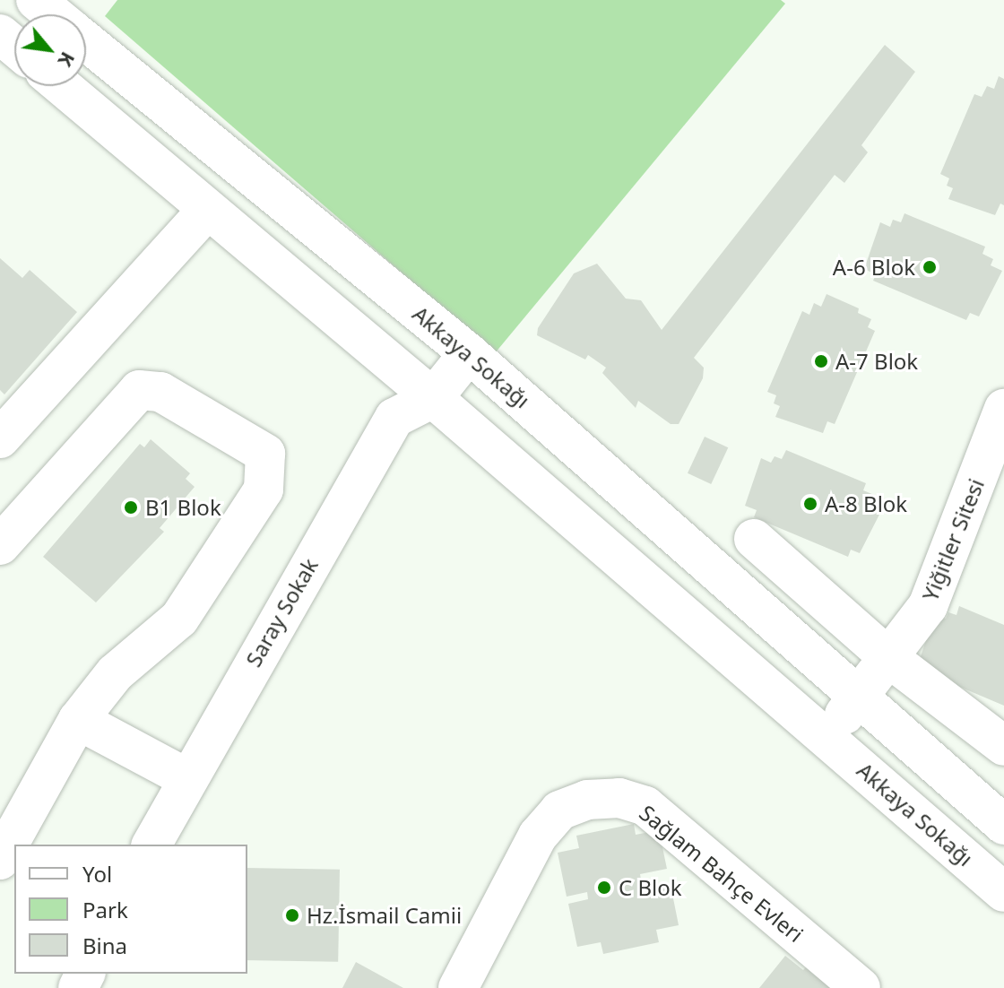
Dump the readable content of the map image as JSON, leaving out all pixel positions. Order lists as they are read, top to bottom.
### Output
{
  "streets": {
    "street": [
      "Akkaya Sokağı",
      "Yiğitler Sitesi",
      "Saray Sokak",
      "Sağlam Bahçe Evleri"
    ]
  },
  "crossings": [
    ["Akkaya Sokağı", "Yiğitler Sitesi"],
    ["Akkaya Sokağı", "Saray Sokak"]
  ],
  "places": [
    "A-6 Blok",
    "A-7 Blok",
    "A-8 Blok",
    "B1 Blok",
    "C Blok",
    "Hz.İsmail Camii"
  ],
  "legend": ["Yol", "Park", "Bina"],
  "north": "bottom right"
}
